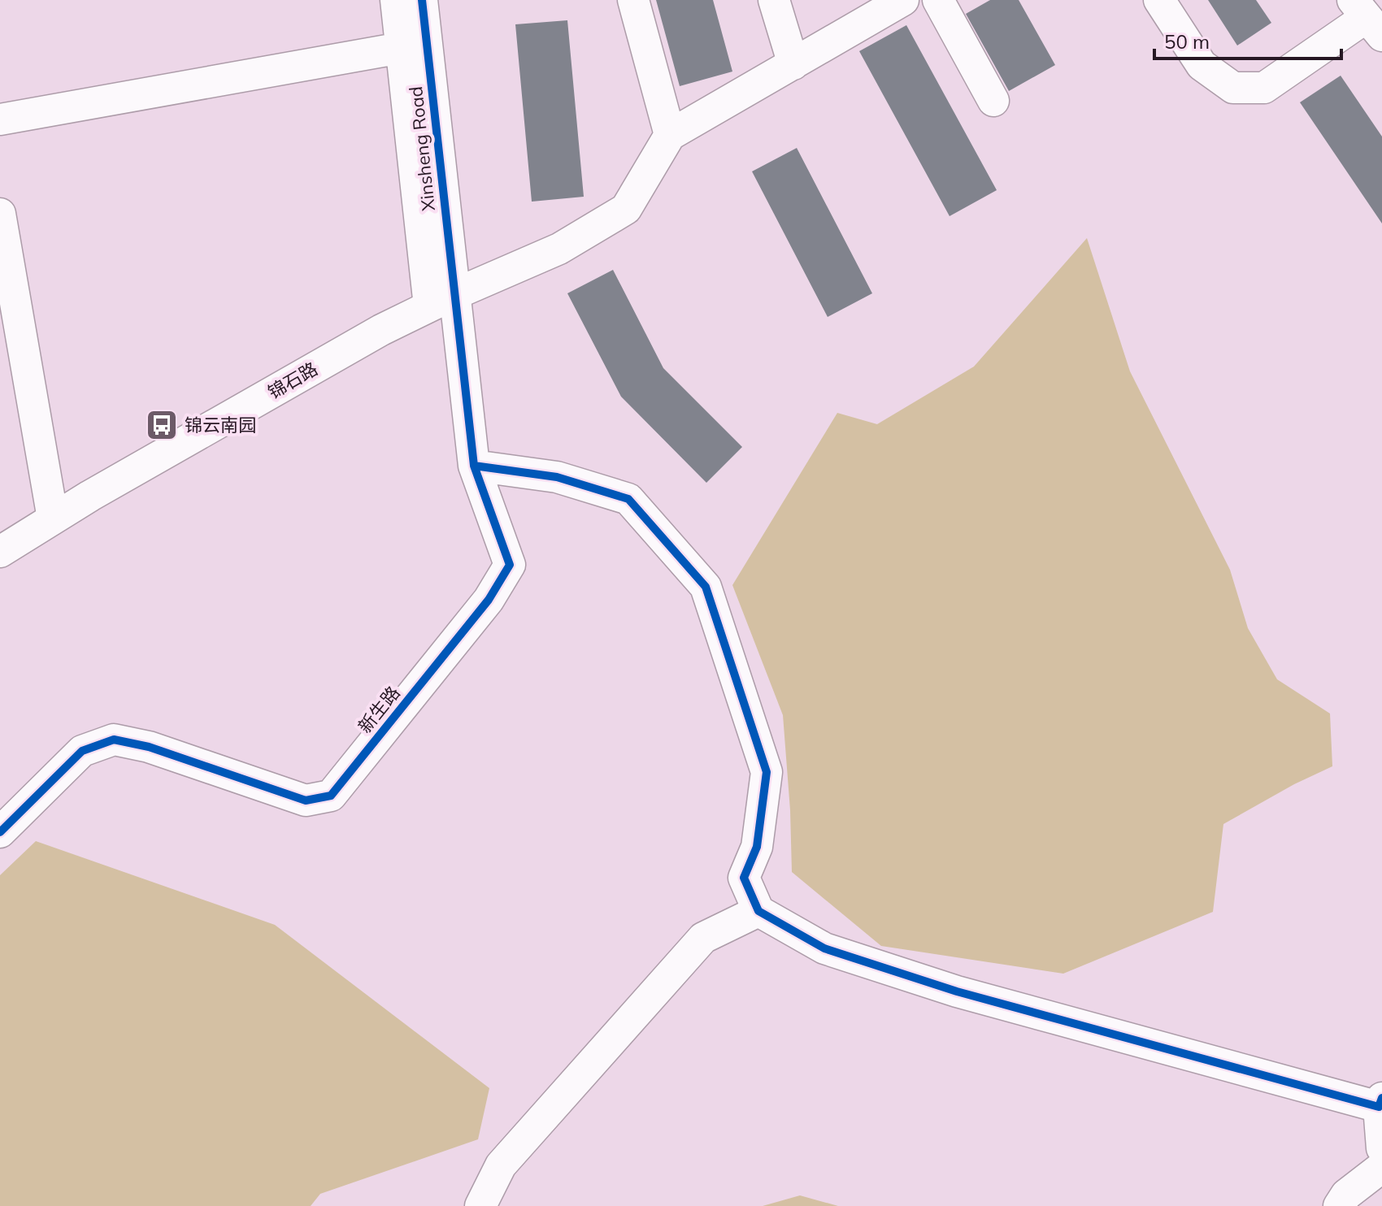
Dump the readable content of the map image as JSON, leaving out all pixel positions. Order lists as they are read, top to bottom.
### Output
{
  "streets": {
    "street": ["Xinsheng Road", "锦石路", "新生路"]
  },
  "crossings": [
    ["Xinsheng Road", "锦石路"],
    ["Xinsheng Road", "新生路"],
    ["锦石路", "新生路"]
  ],
  "places": {
    "bus stop": ["锦云南园"]
  },
  "scale_bar": "50 m"
}
